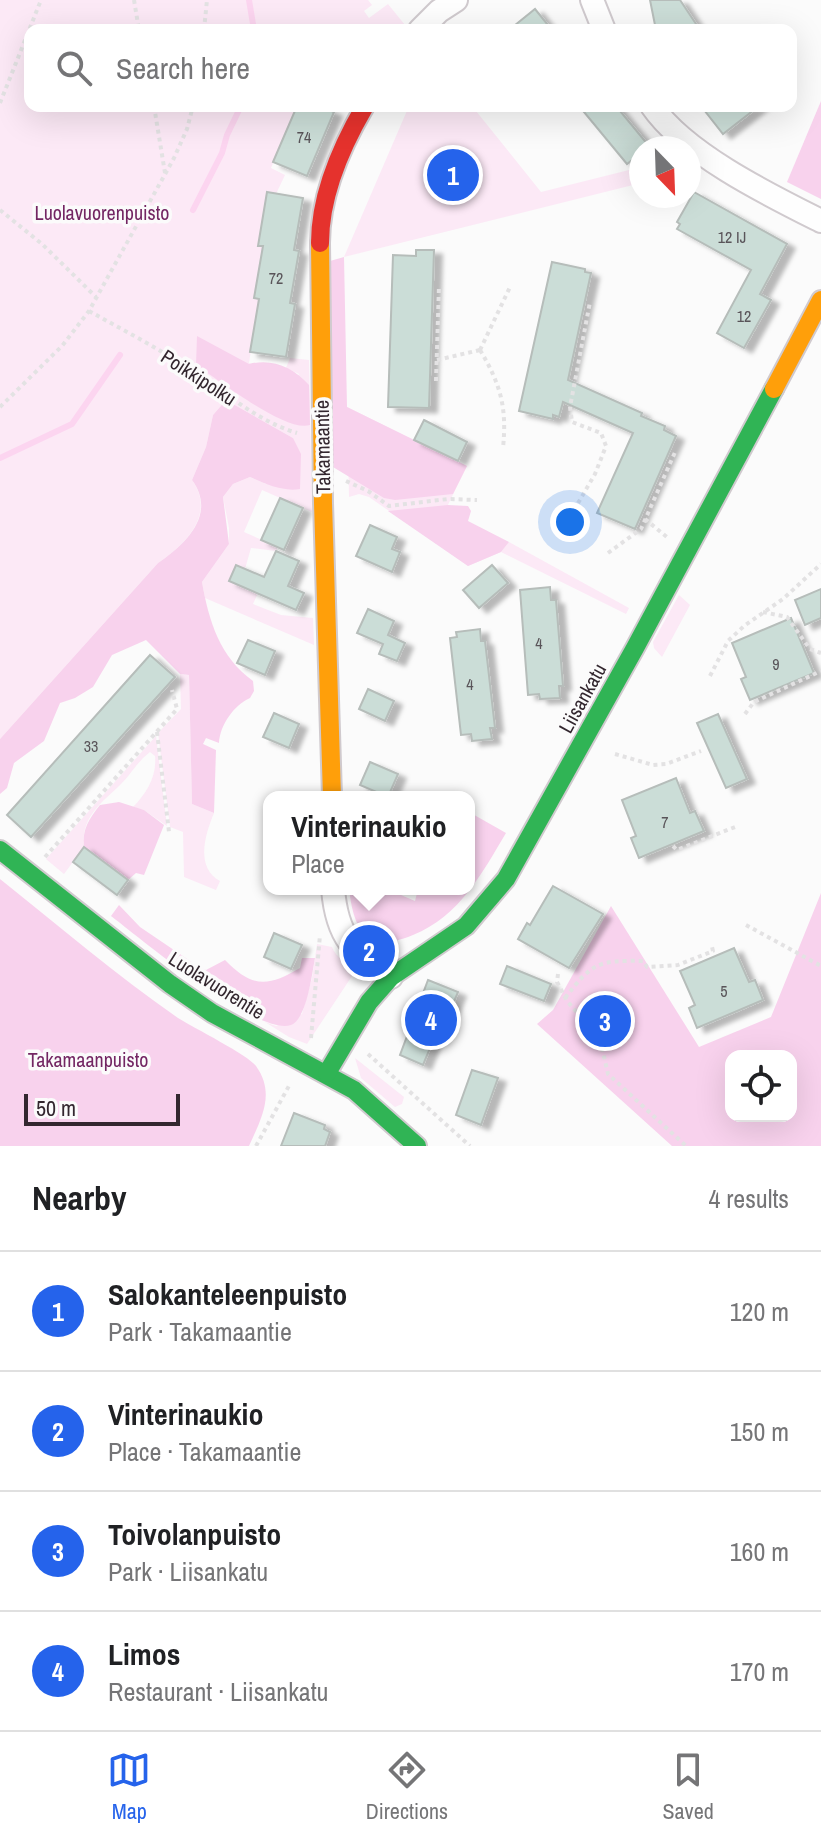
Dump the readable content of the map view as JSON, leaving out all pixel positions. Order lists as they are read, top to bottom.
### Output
{
  "streets": {
    "street": ["Takamaantie", "Liisankatu", "Luolavuorentie"],
    "path": ["Poikkipolku"]
  },
  "crossings": [
    ["Liisankatu", "Luolavuorentie"]
  ],
  "parks": ["Luolavuorenpuisto", "Takamaanpuisto"],
  "house_numbers": [
    "74",
    "12 IJ",
    "72",
    "12",
    "4",
    "9",
    "4",
    "33",
    "7",
    "5"
  ],
  "scale_bar": "50 m",
  "north": "bottom right",
  "page": {
    "search": "Search here",
    "pins": [
      "1",
      "2",
      "4",
      "3"
    ],
    "popup": ["Vinterinaukio", "Place"],
    "scale": "50 m",
    "heading": ["Nearby", "4 results"],
    "list": [
      {
        "mark": "1",
        "name": "Salokanteleenpuisto",
        "note": "Park · Takamaantie",
        "value": "120 m"
      },
      {
        "mark": "2",
        "name": "Vinterinaukio",
        "note": "Place · Takamaantie",
        "value": "150 m"
      },
      {
        "mark": "3",
        "name": "Toivolanpuisto",
        "note": "Park · Liisankatu",
        "value": "160 m"
      },
      {
        "mark": "4",
        "name": "Limos",
        "note": "Restaurant · Liisankatu",
        "value": "170 m"
      }
    ],
    "nav": ["Map", "Directions", "Saved"]
  }
}
